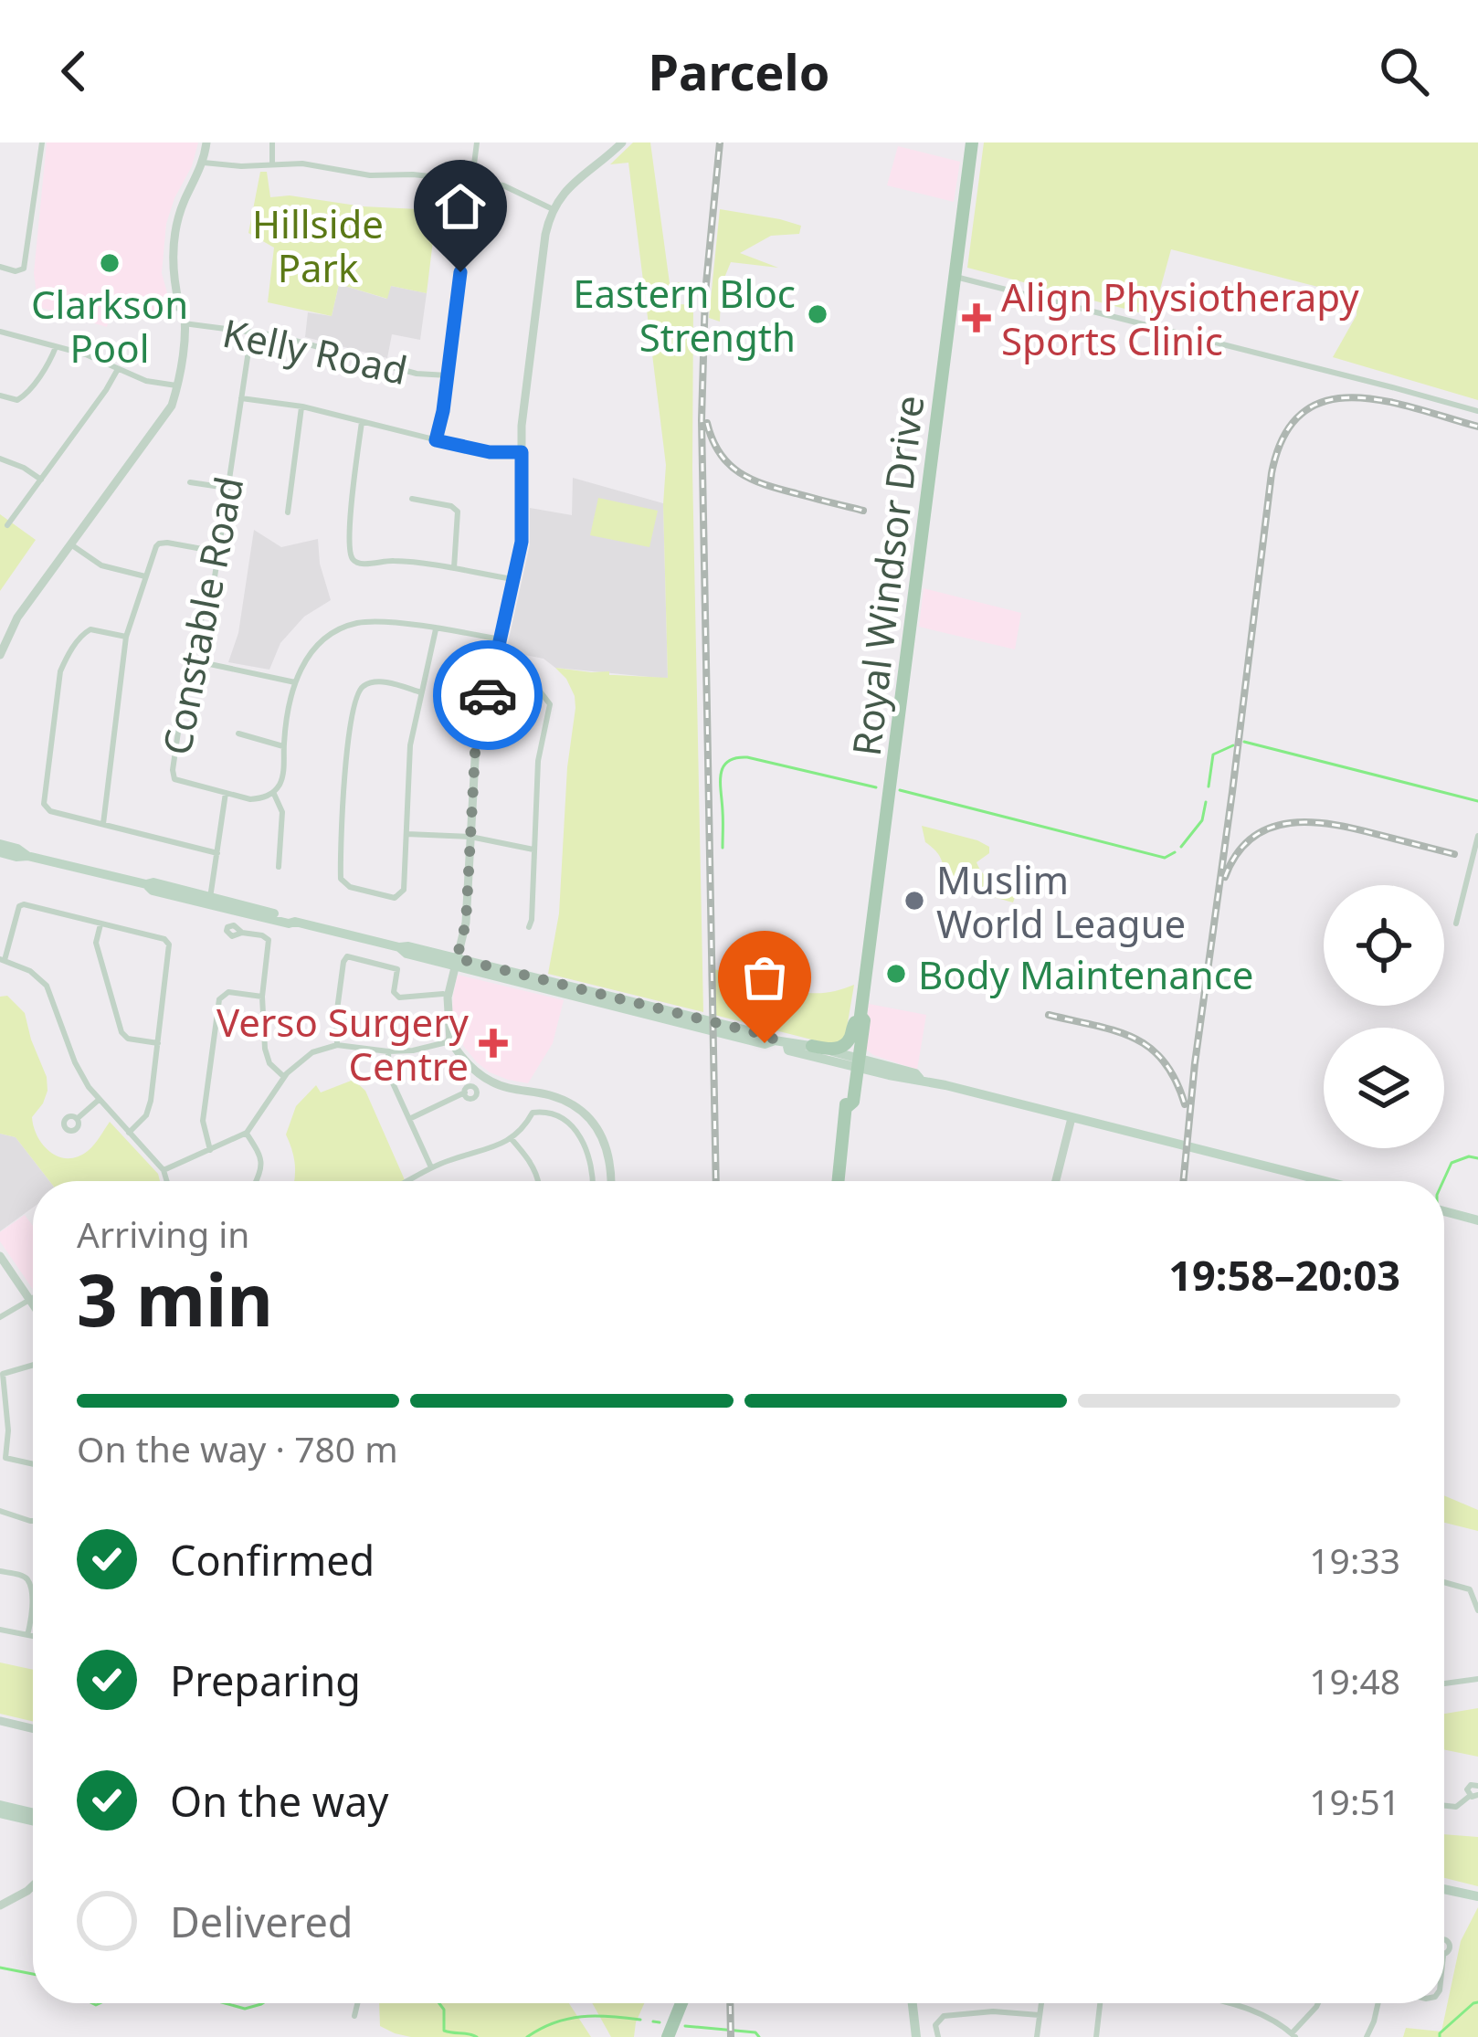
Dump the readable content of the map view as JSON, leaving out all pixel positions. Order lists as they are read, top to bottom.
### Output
{
  "streets": {
    "main road": ["Royal Windsor Drive"],
    "street": ["Kelly Road", "Constable Road"]
  },
  "crossings": [
    ["Kelly Road", "Constable Road"]
  ],
  "parks": ["Hillside Park"],
  "places": {
    "other": [
      "Clarkson Pool",
      "Eastern Bloc Strength",
      "Muslim World League",
      "Body Maintenance"
    ],
    "health": ["Align Physiotherapy Sports Clinic", "Verso Surgery Centre"]
  },
  "page": {
    "header": "Parcelo",
    "heading": ["3 min", "Arriving in", "19:58–20:03"],
    "bar": "On the way · 780 m",
    "list": [
      ["Confirmed", "19:33"],
      ["Preparing", "19:48"],
      ["On the way", "19:51"],
      "Delivered"
    ]
  }
}
